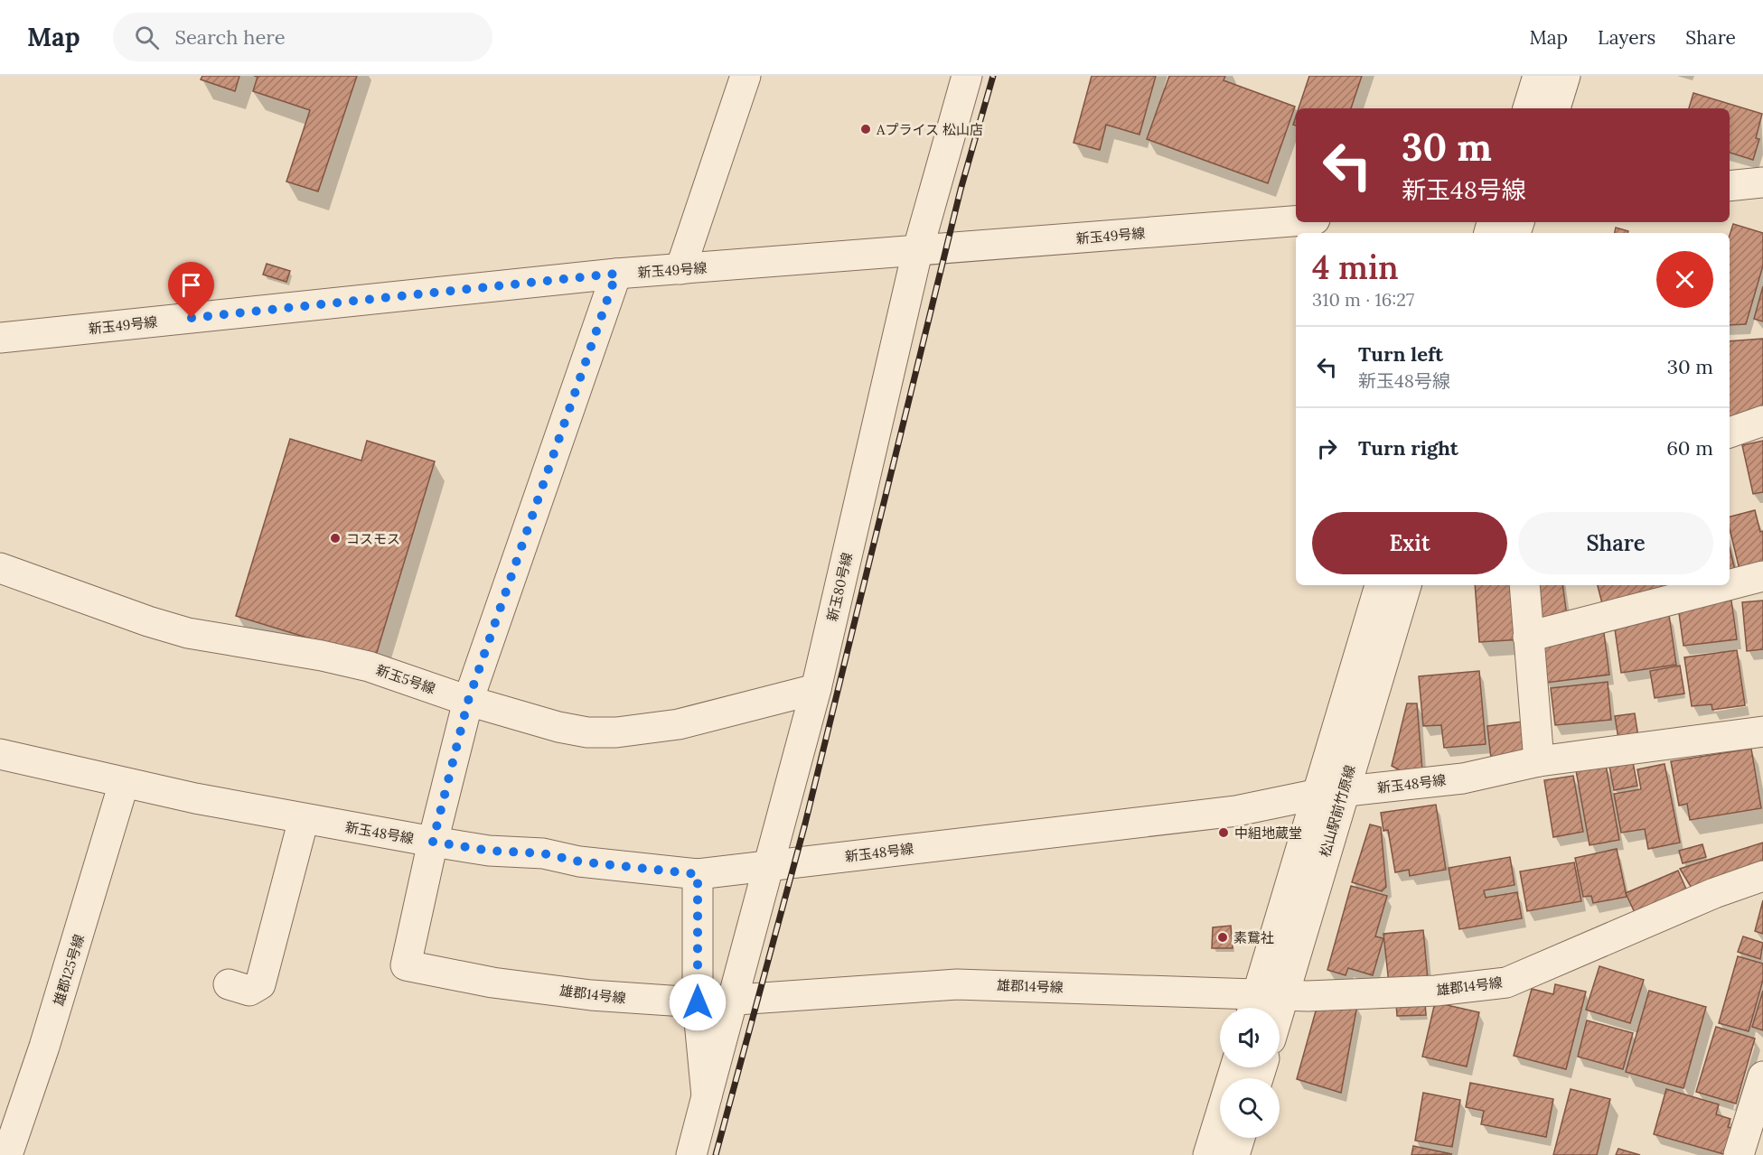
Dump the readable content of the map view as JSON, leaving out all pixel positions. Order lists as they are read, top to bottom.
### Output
{
  "streets": {
    "street": [
      "新玉49号線",
      "新玉80号線",
      "新玉5号線",
      "新玉48号線",
      "松山駅前竹原線",
      "雄郡125号線",
      "雄郡14号線"
    ]
  },
  "crossings": [
    ["新玉49号線", "新玉80号線"],
    ["新玉80号線", "新玉5号線"],
    ["新玉80号線", "新玉48号線"],
    ["新玉80号線", "雄郡14号線"],
    ["新玉48号線", "松山駅前竹原線"],
    ["新玉48号線", "雄郡125号線"],
    ["新玉48号線", "雄郡14号線"],
    ["松山駅前竹原線", "雄郡14号線"]
  ],
  "places": [
    "Aプライス 松山店",
    "コスモス",
    "中組地蔵堂",
    "素鵞社"
  ],
  "page": {
    "header": "Map",
    "search": "Search here",
    "nav": ["Map", "Layers", "Share"],
    "turn": ["30 m", "新玉48号線"],
    "heading": ["4 min", "310 m · 16:27"],
    "list": [
      {
        "name": "Turn left",
        "note": "新玉48号線",
        "value": "30 m"
      },
      {
        "name": "Turn right",
        "value": "60 m"
      }
    ],
    "buttons": ["Exit", "Share"]
  }
}
